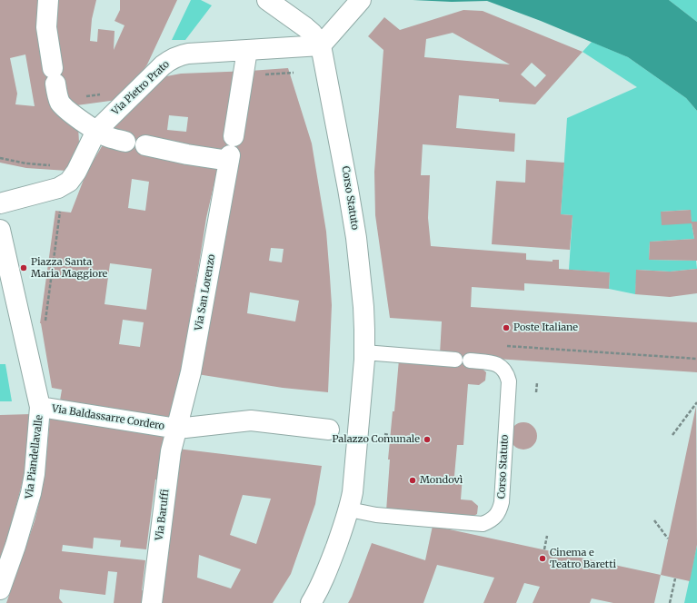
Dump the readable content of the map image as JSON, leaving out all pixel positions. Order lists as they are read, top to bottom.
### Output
{
  "streets": {
    "street": [
      "Via Pietro Prato",
      "Corso Statuto",
      "Via San Lorenzo",
      "Via Baldassarre Cordero",
      "Via Piandellavalle",
      "Via Baruffi"
    ]
  },
  "crossings": [
    ["Via Pietro Prato", "Corso Statuto"],
    ["Via Pietro Prato", "Via San Lorenzo"],
    ["Via San Lorenzo", "Via Baldassarre Cordero"],
    ["Via San Lorenzo", "Via Baruffi"],
    ["Via Baldassarre Cordero", "Via Piandellavalle"],
    ["Via Baldassarre Cordero", "Via Baruffi"]
  ],
  "places": [
    "Piazza Santa Maria Maggiore",
    "Poste Italiane",
    "Palazzo Comunale",
    "Mondovì",
    "Cinema e Teatro Baretti"
  ]
}
